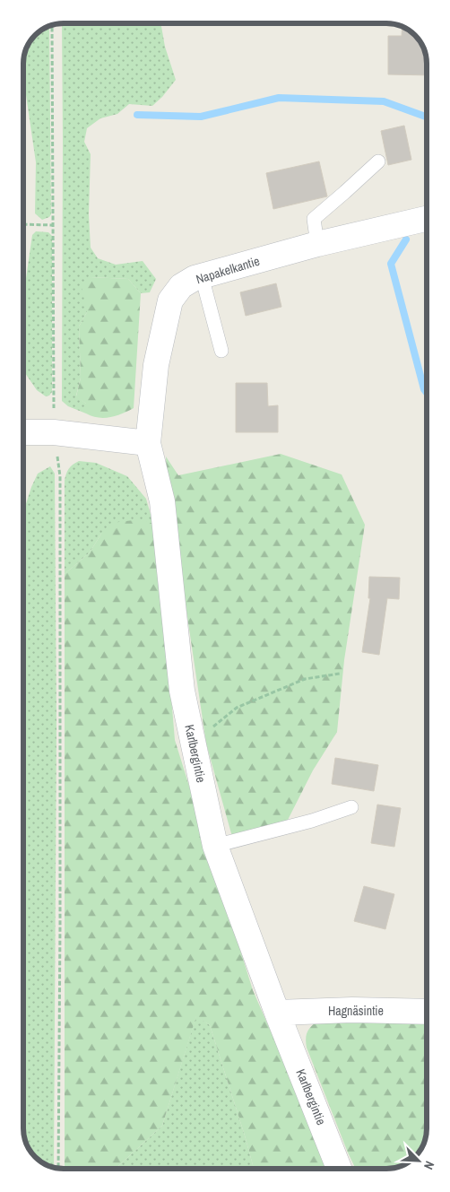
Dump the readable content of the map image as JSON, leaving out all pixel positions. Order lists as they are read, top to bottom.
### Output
{
  "streets": {
    "street": ["Napakelkantie", "Karlbergintie", "Hagnäsintie"]
  },
  "crossings": [
    ["Napakelkantie", "Karlbergintie"],
    ["Karlbergintie", "Hagnäsintie"]
  ],
  "north": "bottom right"
}
